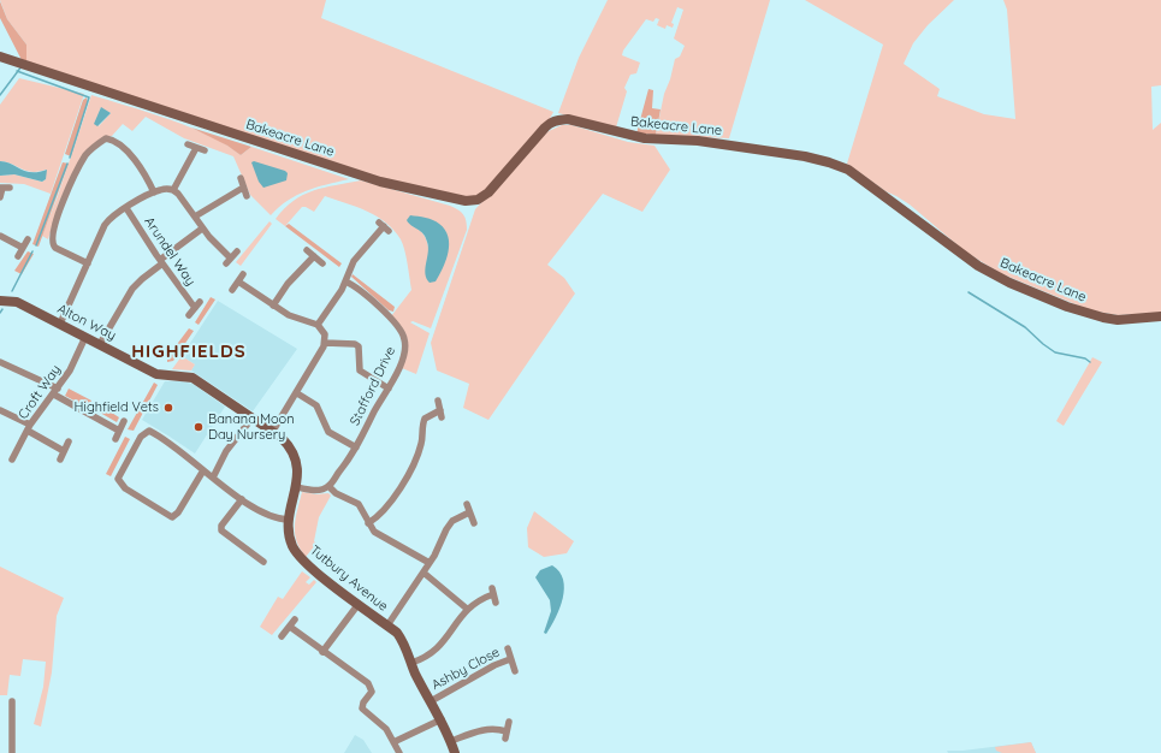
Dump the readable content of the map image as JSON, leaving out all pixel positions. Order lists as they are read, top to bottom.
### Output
{
  "streets": {
    "street": [
      "Bakeacre Lane",
      "Arundel Way",
      "Alton Way",
      "Stafford Drive",
      "Croft Way",
      "Tutbury Avenue",
      "Ashby Close"
    ]
  },
  "crossings": [
    ["Alton Way", "Croft Way"],
    ["Alton Way", "Tutbury Avenue"],
    ["Tutbury Avenue", "Ashby Close"]
  ],
  "districts": ["HIGHFIELDS"],
  "places": ["Highfield Vets", "Banana Moon Day Nursery"]
}
